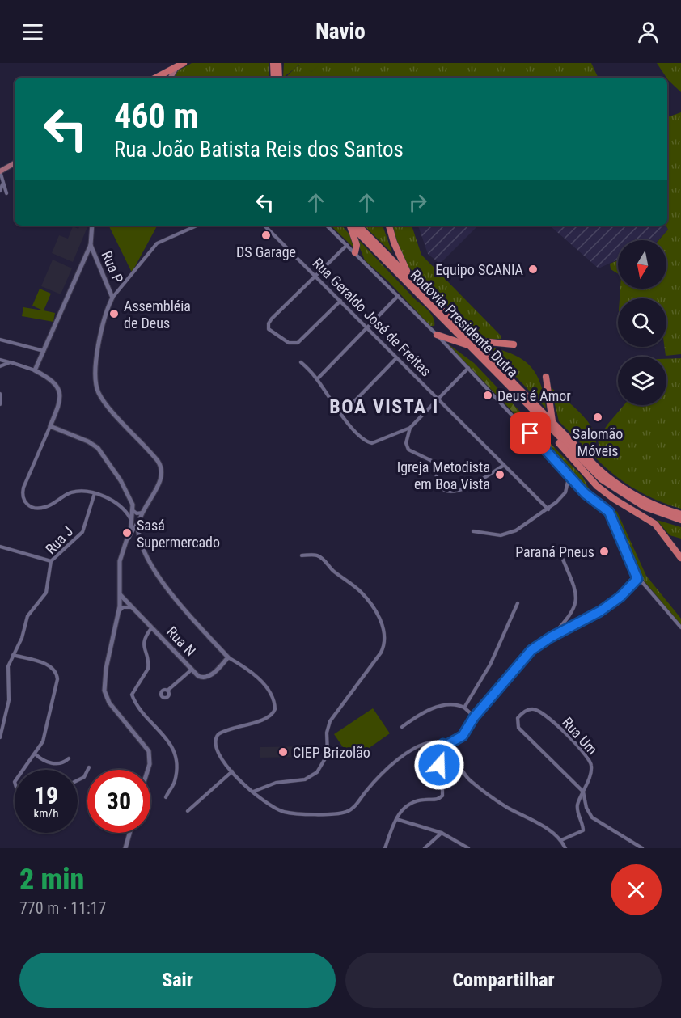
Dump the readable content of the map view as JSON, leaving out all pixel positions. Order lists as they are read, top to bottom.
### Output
{
  "streets": {
    "highway": ["Rodovia Presidente Dutra"],
    "street": [
      "Rua P",
      "Rua Geraldo José de Freitas",
      "Rua J",
      "Rua N",
      "Rua Um"
    ]
  },
  "districts": ["BOA VISTA I"],
  "places": [
    "DS Garage",
    "Equipo SCANIA",
    "Assembléia de Deus",
    "Deus é Amor",
    "Salomão Móveis",
    "Igreja Metodista em Boa Vista",
    "Sasá Supermercado",
    "Paraná Pneus",
    "CIEP Brizolão"
  ],
  "north": "bottom",
  "page": {
    "header": "Navio",
    "turn": ["460 m", "Rua João Batista Reis dos Santos"],
    "speed": "19 km/h",
    "limit": "30",
    "heading": ["2 min", "770 m · 11:17"],
    "buttons": ["Sair", "Compartilhar"]
  }
}
